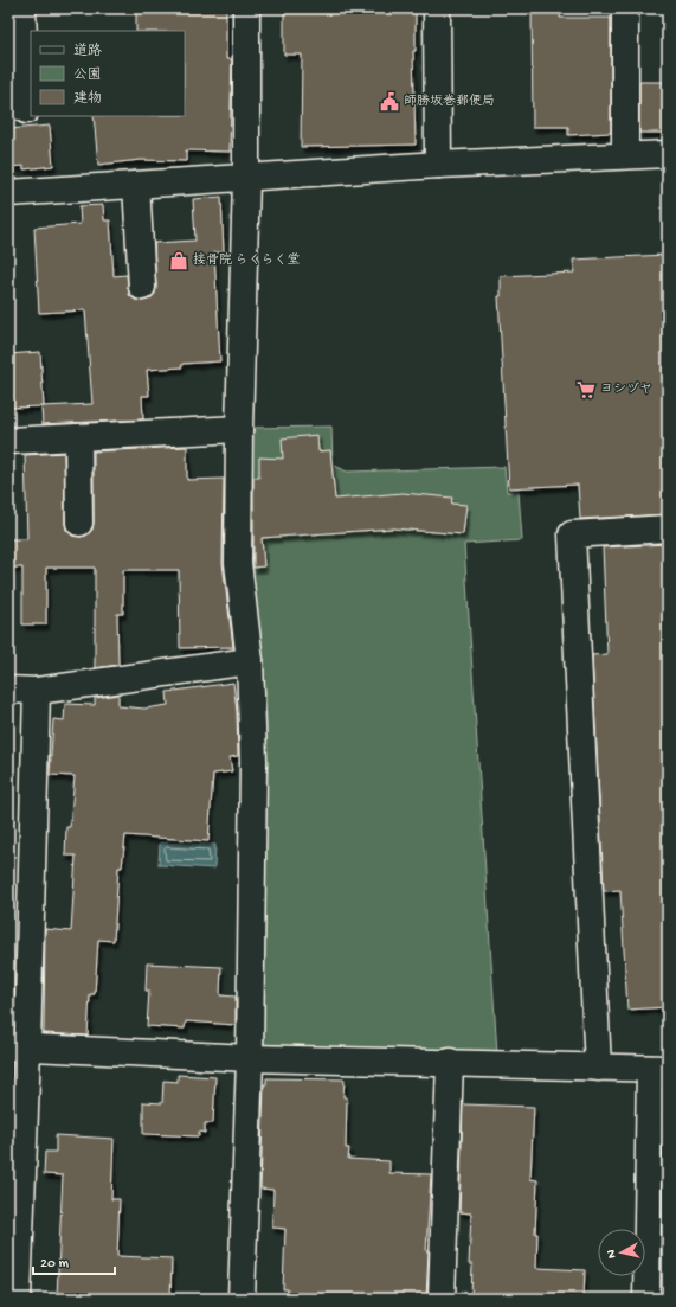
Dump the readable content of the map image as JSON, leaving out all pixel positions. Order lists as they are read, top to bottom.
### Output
{
  "places": {
    "public building": ["師勝坂巻郵便局"],
    "shop": ["接骨院 らくらく堂"],
    "supermarket": ["ヨシヅヤ"]
  },
  "legend": ["道路", "公園", "建物"],
  "scale_bar": "20 m",
  "north": "left"
}
